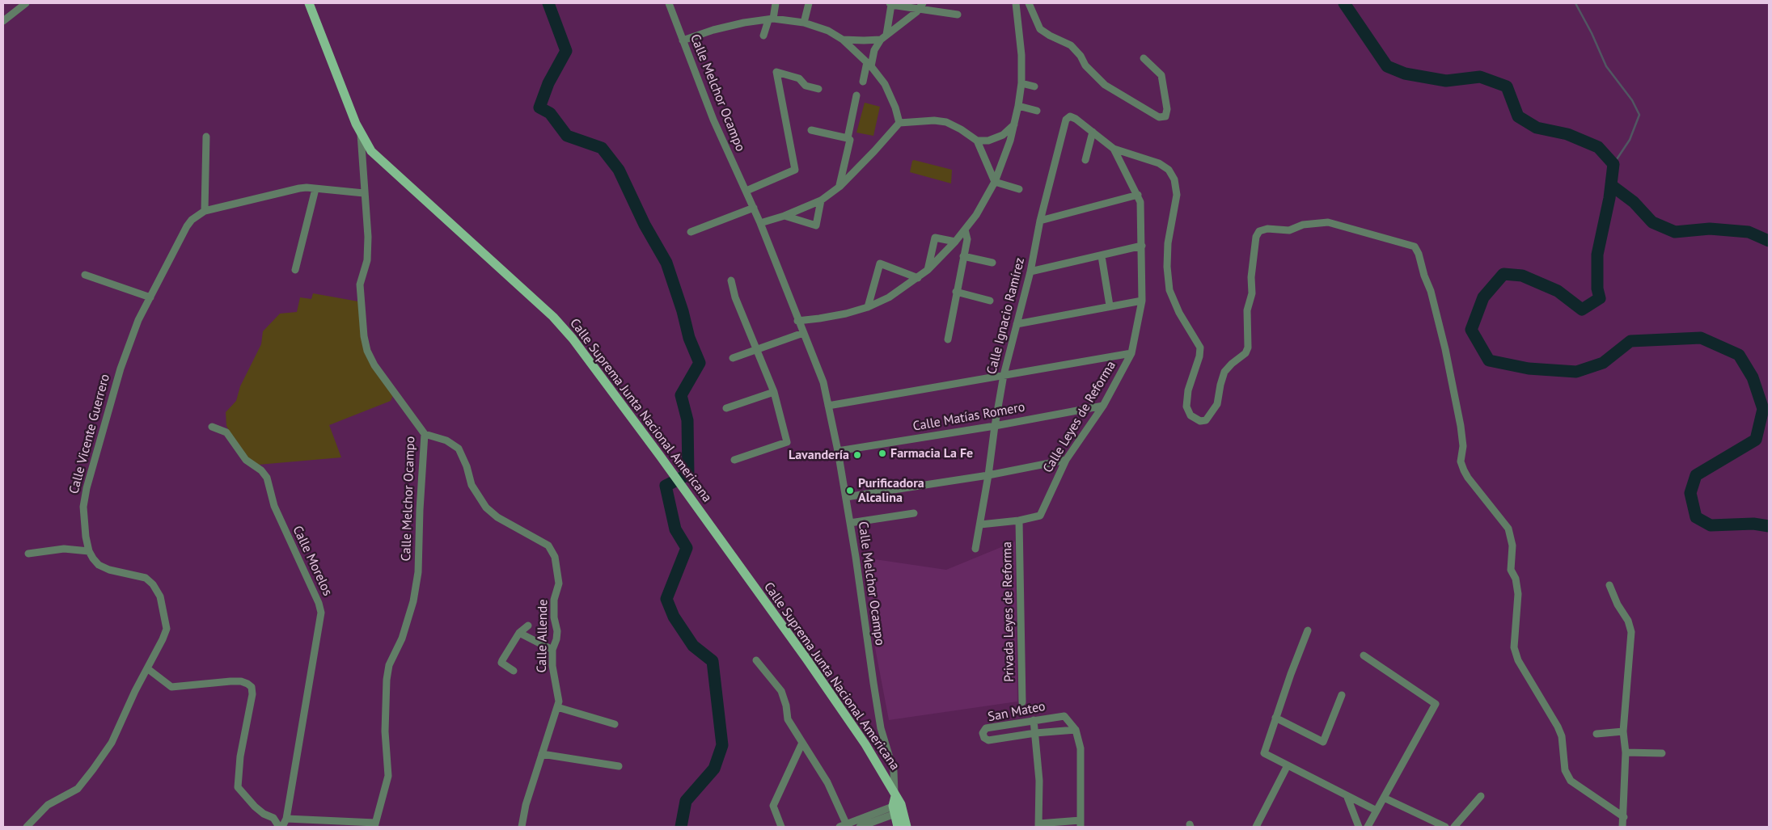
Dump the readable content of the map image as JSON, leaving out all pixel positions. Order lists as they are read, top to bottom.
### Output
{
  "streets": {
    "main road": ["Calle Suprema Junta Nacional Americana"],
    "street": [
      "Calle Melchor Ocampo",
      "Calle Ignacio Ramírez",
      "Calle Matías Romero",
      "Calle Leyes de Reforma",
      "Calle Vicente Guerrero",
      "Calle Morelos",
      "Privada Leyes de Reforma",
      "Calle Allende",
      "San Mateo"
    ]
  },
  "crossings": [
    ["Calle Melchor Ocampo", "Calle Suprema Junta Nacional Americana"],
    ["Calle Melchor Ocampo", "Calle Matías Romero"],
    ["Calle Melchor Ocampo", "Calle Vicente Guerrero"],
    ["Calle Melchor Ocampo", "Calle Allende"],
    ["Calle Ignacio Ramírez", "Calle Matías Romero"],
    ["Calle Ignacio Ramírez", "Calle Leyes de Reforma"],
    ["Calle Matías Romero", "Calle Leyes de Reforma"],
    ["Calle Leyes de Reforma", "Privada Leyes de Reforma"]
  ],
  "places": ["Farmacia La Fe", "Lavandería", "Purificadora Alcalina"]
}
